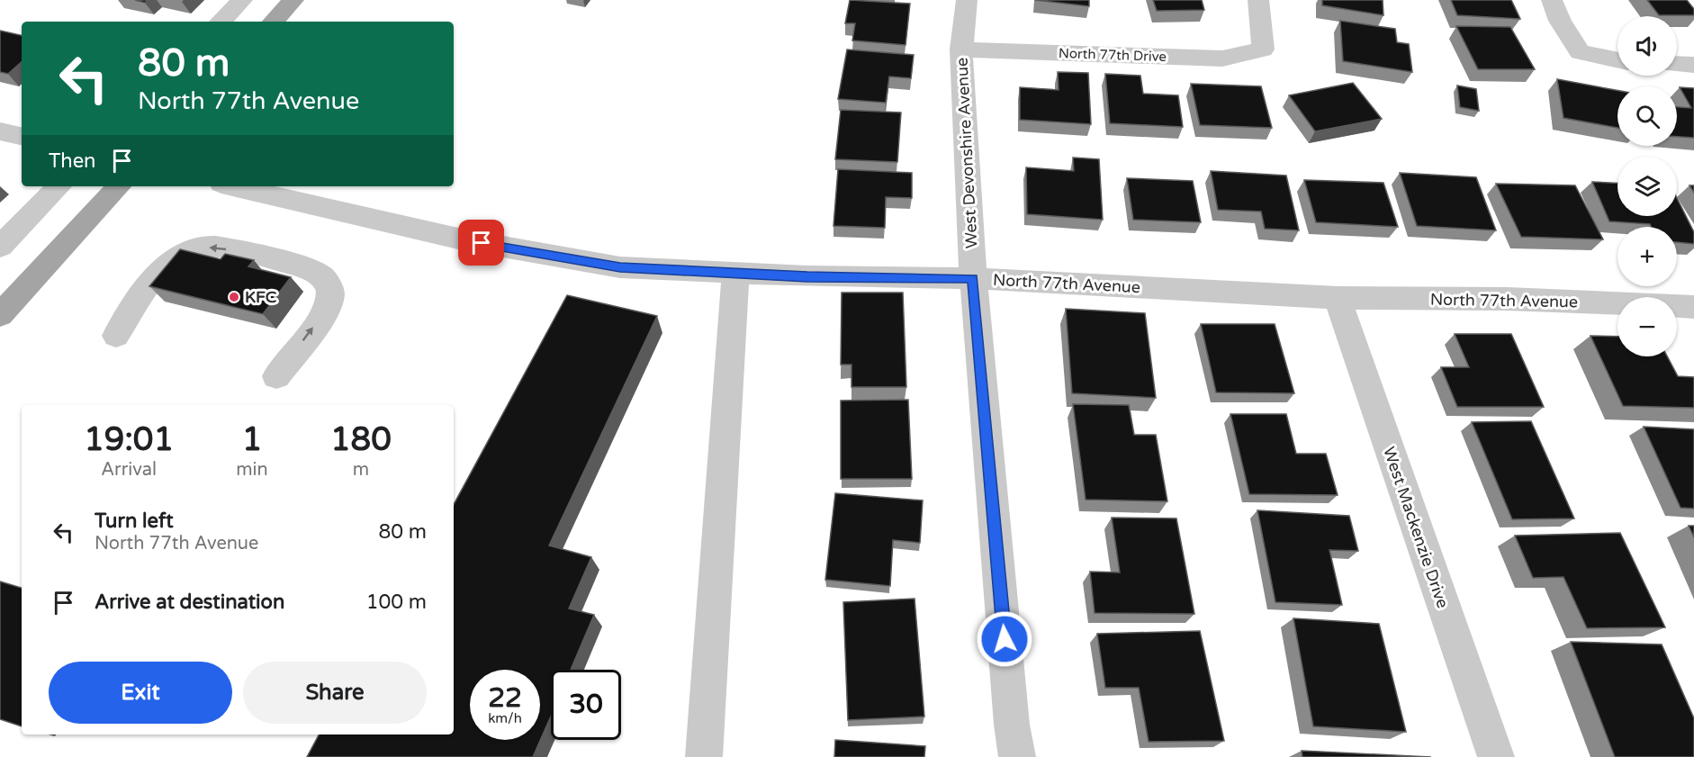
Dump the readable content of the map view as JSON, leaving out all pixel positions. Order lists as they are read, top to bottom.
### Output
{
  "streets": {
    "street": [
      "North 77th Drive",
      "West Devonshire Avenue",
      "North 77th Avenue",
      "West Mackenzie Drive"
    ]
  },
  "crossings": [
    ["North 77th Drive", "West Devonshire Avenue"],
    ["West Devonshire Avenue", "North 77th Avenue"],
    ["North 77th Avenue", "West Mackenzie Drive"]
  ],
  "places": ["KFC"],
  "page": {
    "map_buttons": ["+", "−"],
    "turn": ["80 m", "North 77th Avenue"],
    "then": "Then",
    "eta": [
      "19:01",
      "Arrival",
      "1",
      "min",
      "180",
      "m"
    ],
    "list": [
      {
        "name": "Turn left",
        "note": "North 77th Avenue",
        "value": "80 m"
      },
      {
        "name": "Arrive at destination",
        "value": "100 m"
      }
    ],
    "buttons": ["Exit", "Share"],
    "speed": "22 km/h",
    "limit": "30"
  }
}
